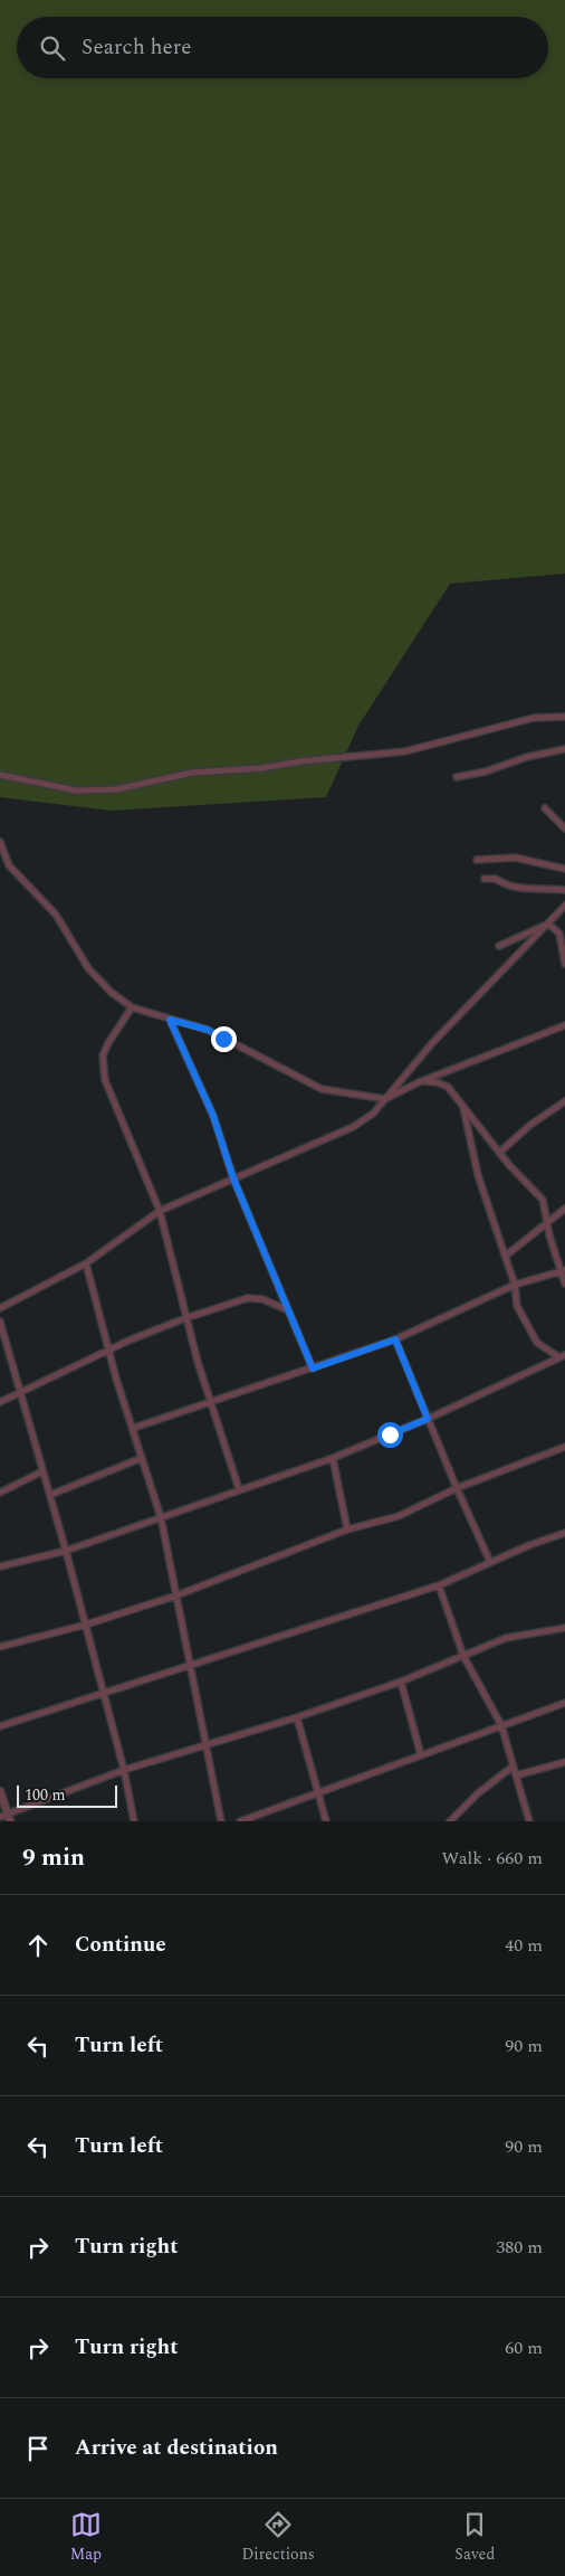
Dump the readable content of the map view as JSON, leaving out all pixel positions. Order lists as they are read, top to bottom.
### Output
{
  "scale_bar": "100 m",
  "page": {
    "search": "Search here",
    "scale": "100 m",
    "heading": ["9 min", "Walk · 660 m"],
    "list": [
      ["Continue", "40 m"],
      ["Turn left", "90 m"],
      ["Turn left", "90 m"],
      ["Turn right", "380 m"],
      ["Turn right", "60 m"],
      "Arrive at destination"
    ],
    "nav": ["Map", "Directions", "Saved"]
  }
}
